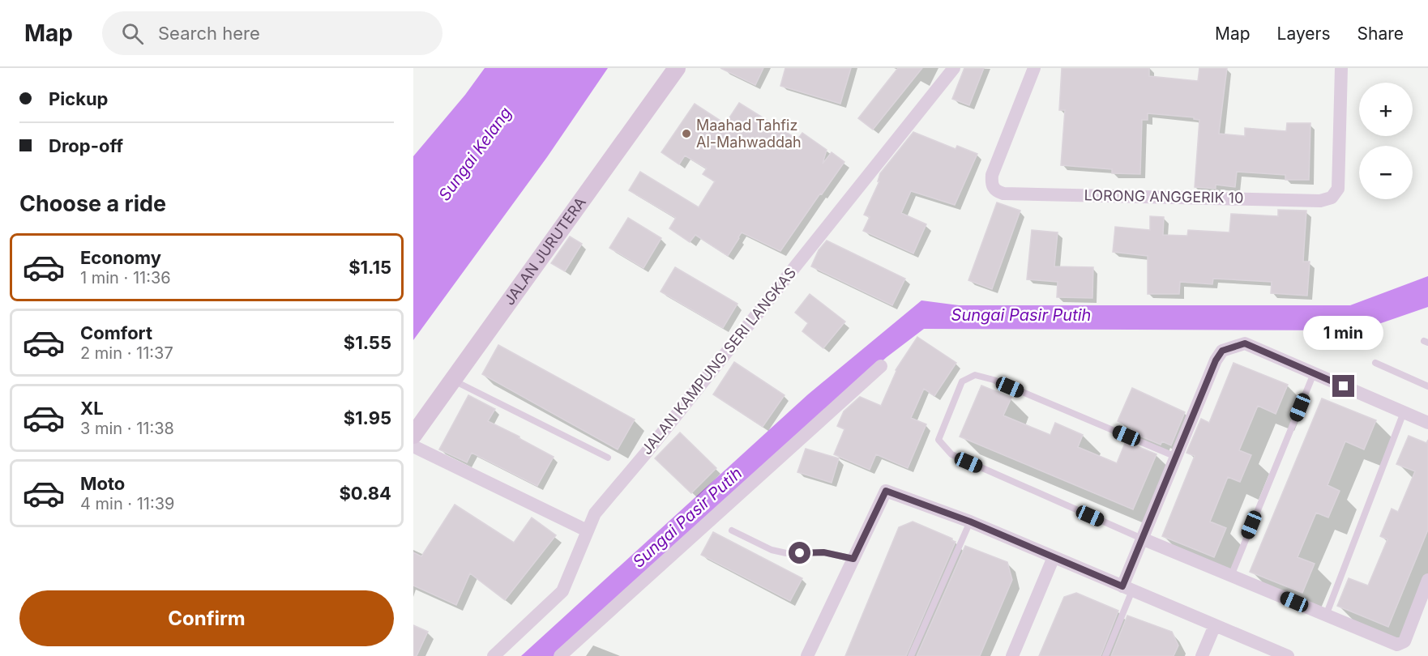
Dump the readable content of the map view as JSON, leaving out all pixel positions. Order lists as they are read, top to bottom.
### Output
{
  "streets": {
    "street": ["LORONG ANGGERIK 10", "JALAN JURUTERA", "JALAN KAMPUNG SERI LANGKAS"]
  },
  "water": ["Sungai Kelang", "Sungai Pasir Putih"],
  "places": ["Maahad Tahfiz Al-Mahwaddah"],
  "page": {
    "header": "Map",
    "search": "Search here",
    "nav": ["Map", "Layers", "Share"],
    "banner": ["Pickup", "Drop-off"],
    "map_buttons": ["+", "−"],
    "heading": "Choose a ride",
    "list": [
      {
        "name": "Economy",
        "note": "1 min · 11:36",
        "value": "$1.15"
      },
      {
        "name": "Comfort",
        "note": "2 min · 11:37",
        "value": "$1.55"
      },
      {
        "name": "XL",
        "note": "3 min · 11:38",
        "value": "$1.95"
      },
      {
        "name": "Moto",
        "note": "4 min · 11:39",
        "value": "$0.84"
      }
    ],
    "bubble": "1 min",
    "buttons": "Confirm"
  }
}
